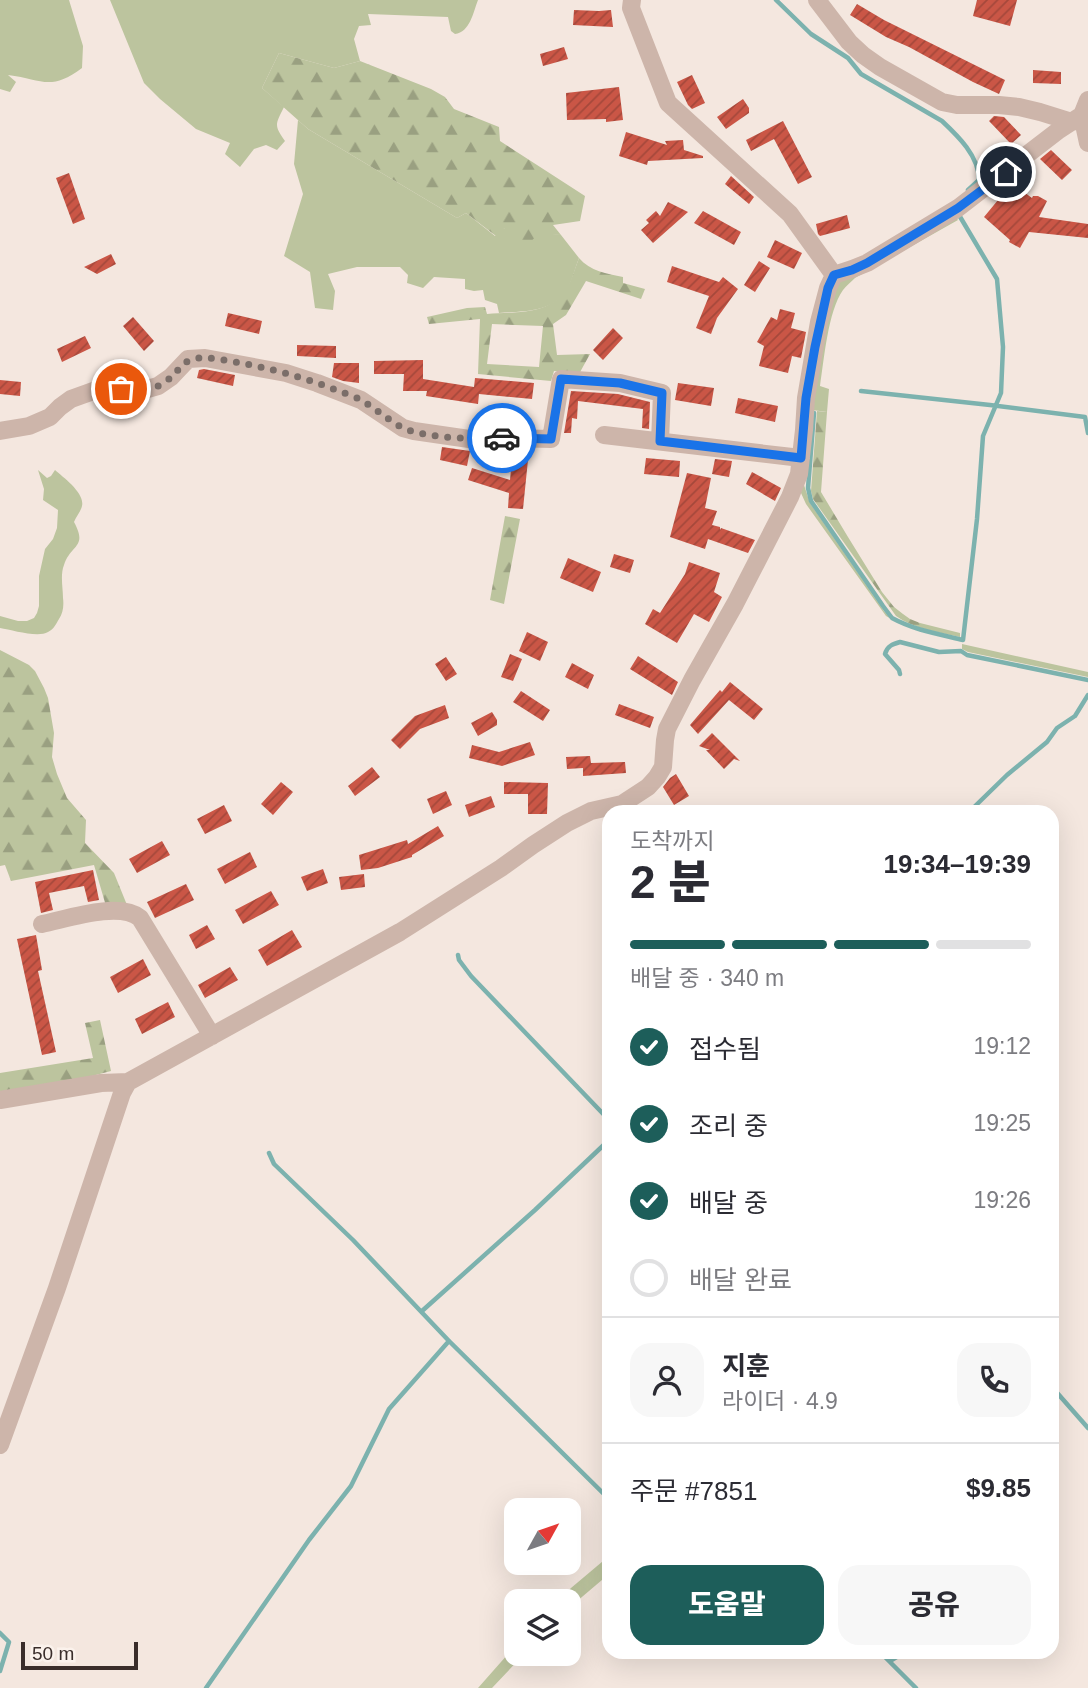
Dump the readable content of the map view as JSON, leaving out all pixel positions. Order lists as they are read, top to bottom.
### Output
{
  "scale_bar": "50 m",
  "north": "top right",
  "page": {
    "heading": ["2 분", "도착까지", "19:34–19:39"],
    "panel": [
      "지훈",
      "라이더 · 4.9",
      "주문 #7851",
      "$9.85"
    ],
    "bar": "배달 중 · 340 m",
    "list": [
      ["접수됨", "19:12"],
      ["조리 중", "19:25"],
      ["배달 중", "19:26"],
      "배달 완료"
    ],
    "buttons": ["도움말", "공유"],
    "scale": "50 m"
  }
}
